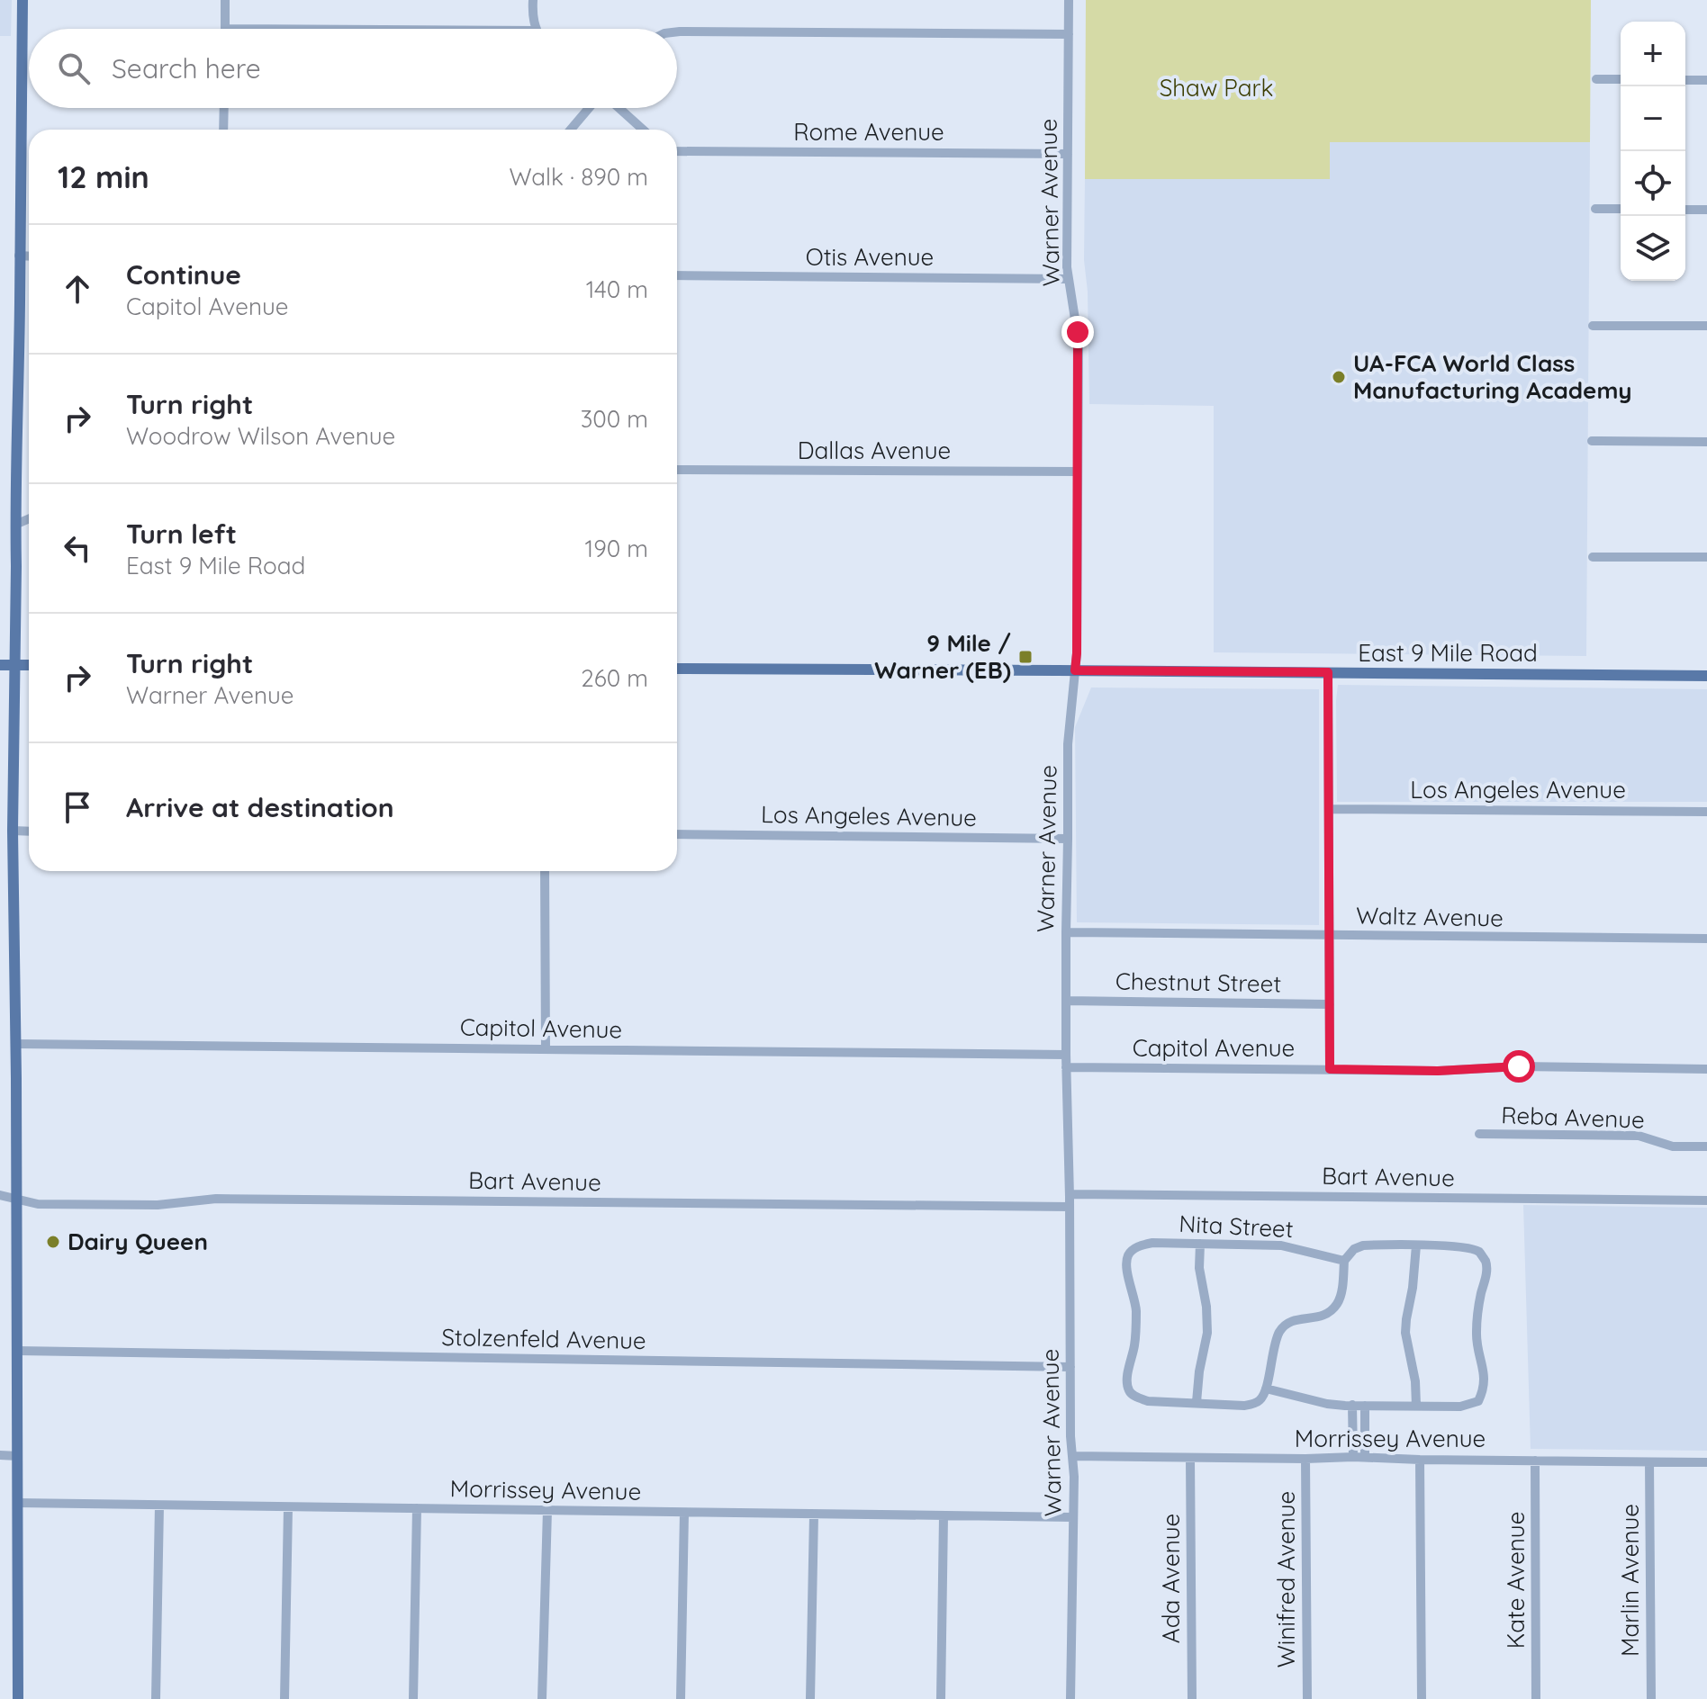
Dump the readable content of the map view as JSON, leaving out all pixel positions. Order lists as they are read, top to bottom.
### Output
{
  "streets": {
    "main road": ["East 9 Mile Road"],
    "street": [
      "Rome Avenue",
      "Warner Avenue",
      "Otis Avenue",
      "Dallas Avenue",
      "Los Angeles Avenue",
      "Waltz Avenue",
      "Chestnut Street",
      "Capitol Avenue",
      "Reba Avenue",
      "Bart Avenue",
      "Nita Street",
      "Stolzenfeld Avenue",
      "Morrissey Avenue",
      "Ada Avenue",
      "Winifred Avenue",
      "Kate Avenue",
      "Marlin Avenue"
    ]
  },
  "crossings": [
    ["Rome Avenue", "Warner Avenue"],
    ["Warner Avenue", "Otis Avenue"],
    ["Warner Avenue", "Dallas Avenue"],
    ["Warner Avenue", "East 9 Mile Road"],
    ["Warner Avenue", "Los Angeles Avenue"],
    ["Warner Avenue", "Waltz Avenue"],
    ["Warner Avenue", "Chestnut Street"],
    ["Warner Avenue", "Capitol Avenue"],
    ["Warner Avenue", "Bart Avenue"],
    ["Warner Avenue", "Stolzenfeld Avenue"],
    ["Warner Avenue", "Morrissey Avenue"],
    ["Morrissey Avenue", "Ada Avenue"],
    ["Morrissey Avenue", "Winifred Avenue"],
    ["Morrissey Avenue", "Kate Avenue"],
    ["Morrissey Avenue", "Marlin Avenue"]
  ],
  "parks": ["Shaw Park"],
  "places": {
    "other": ["UA-FCA World Class Manufacturing Academy", "Dairy Queen"],
    "transit": ["9 Mile / Warner (EB)"]
  },
  "page": {
    "map_buttons": ["+", "−"],
    "search": "Search here",
    "heading": ["12 min", "Walk · 890 m"],
    "list": [
      ["Continue", "Capitol Avenue", "140 m"],
      ["Turn right", "Woodrow Wilson Avenue", "300 m"],
      ["Turn left", "East 9 Mile Road", "190 m"],
      ["Turn right", "Warner Avenue", "260 m"],
      "Arrive at destination"
    ]
  }
}
